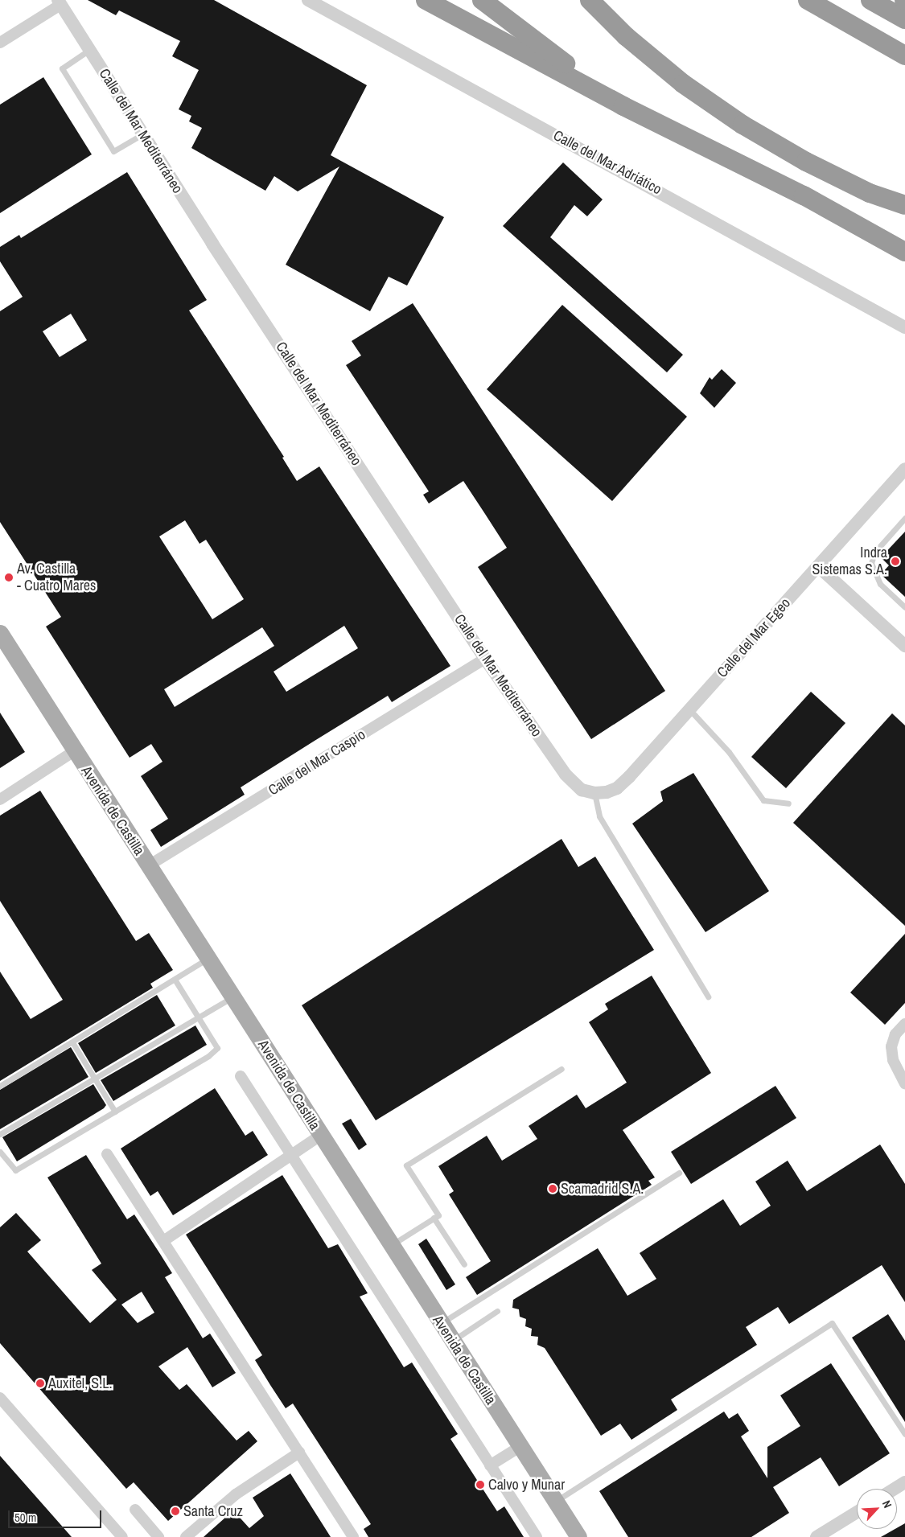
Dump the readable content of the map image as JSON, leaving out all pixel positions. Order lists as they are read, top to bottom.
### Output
{
  "streets": {
    "main road": ["Avenida de Castilla"],
    "street": [
      "Calle del Mar Mediterráneo",
      "Calle del Mar Adriático",
      "Calle del Mar Egeo",
      "Calle del Mar Caspio"
    ]
  },
  "crossings": [
    ["Calle del Mar Mediterráneo", "Calle del Mar Egeo"],
    ["Calle del Mar Mediterráneo", "Calle del Mar Caspio"],
    ["Calle del Mar Caspio", "Avenida de Castilla"]
  ],
  "places": [
    "Indra Sistemas S.A.",
    "Av. Castilla - Cuatro Mares",
    "Scamadrid S.A.",
    "Auxitel, S.L.",
    "Calvo y Munar",
    "Santa Cruz"
  ],
  "scale_bar": "50 m",
  "north": "top right"
}
